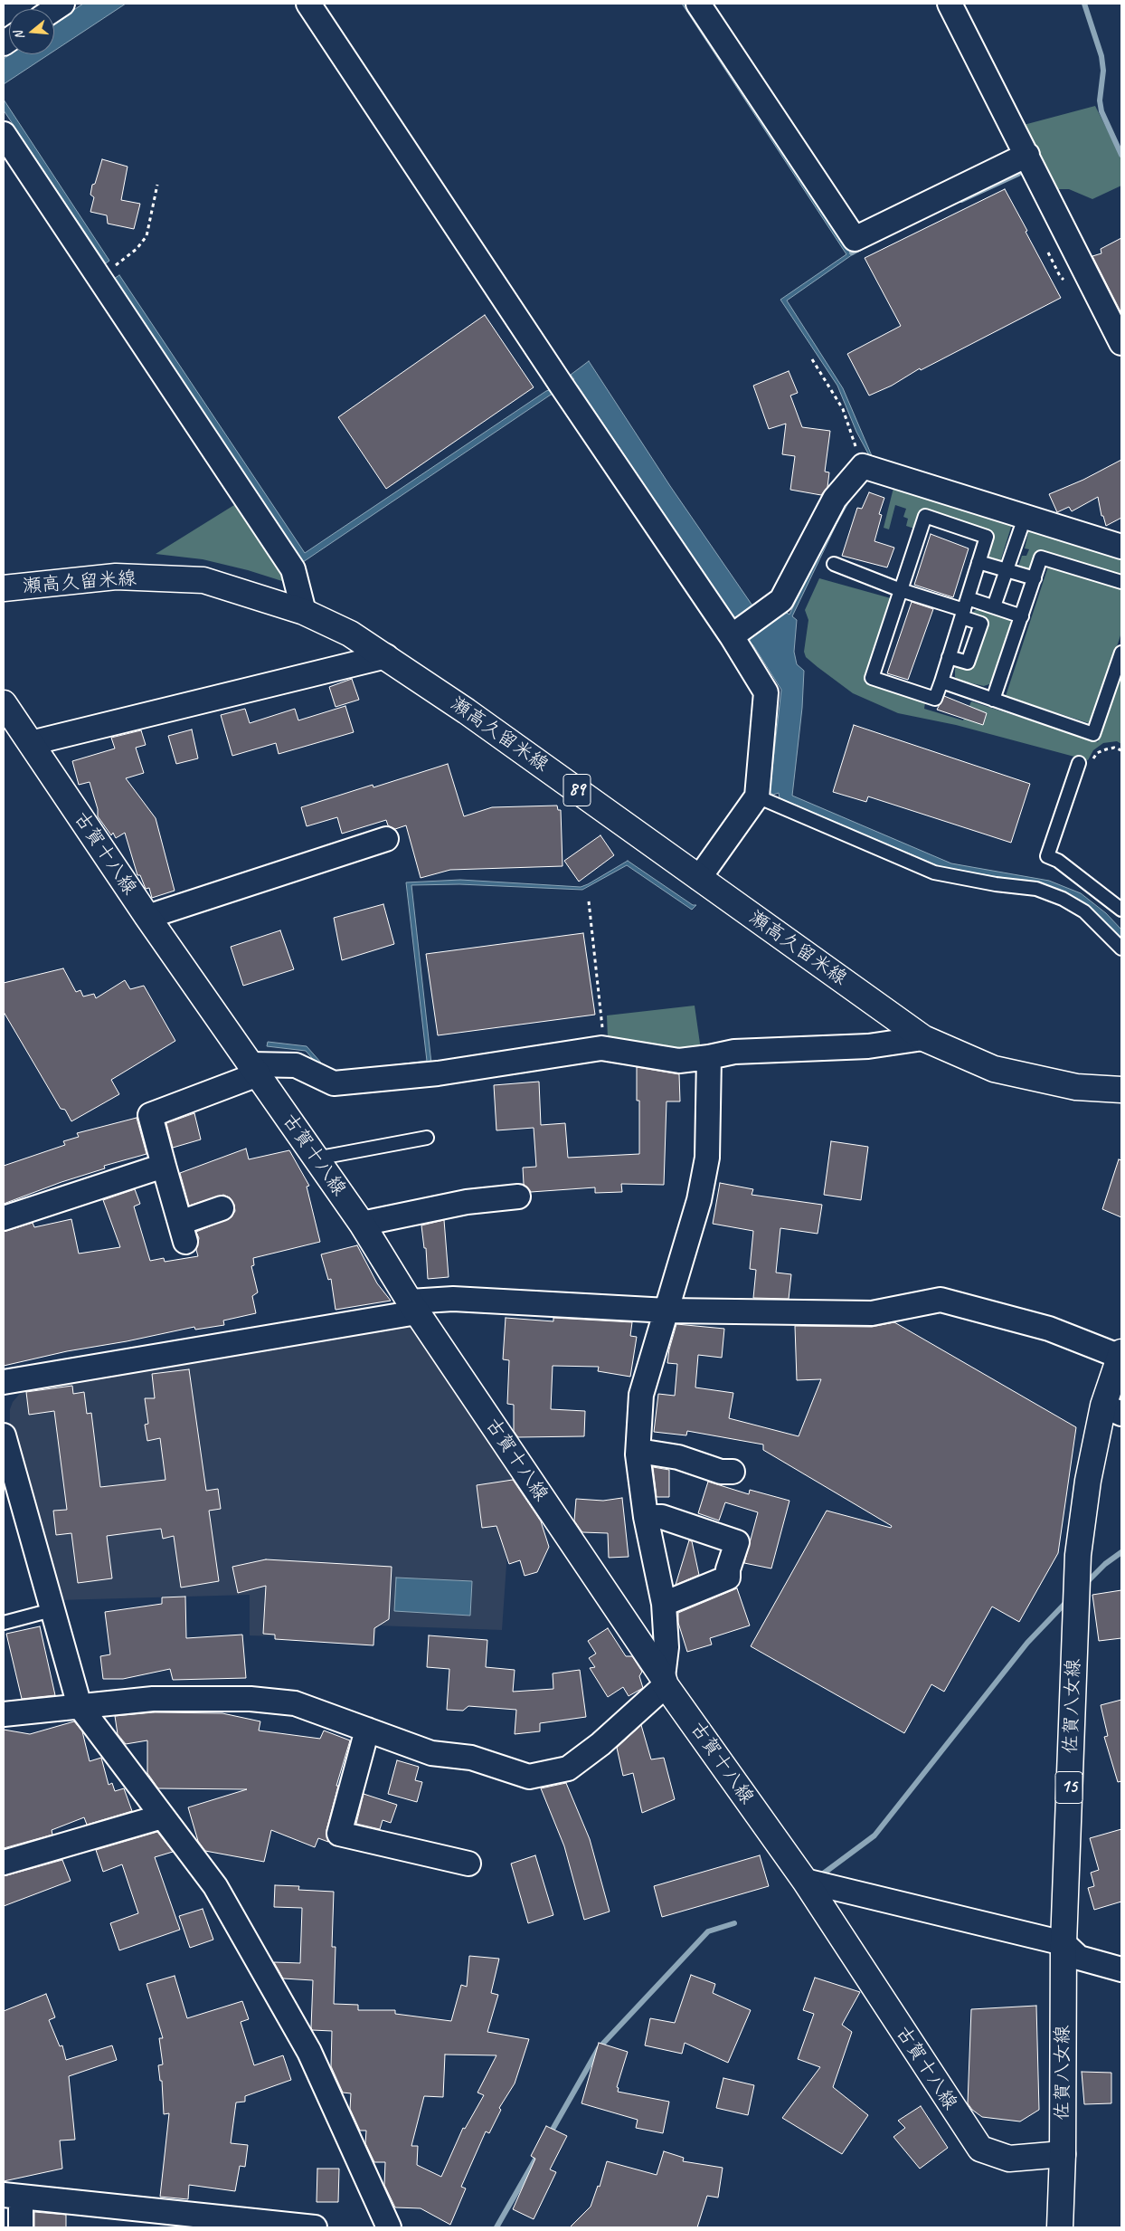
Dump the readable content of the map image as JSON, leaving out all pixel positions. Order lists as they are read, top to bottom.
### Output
{
  "streets": {
    "main road": [
      "瀬高久留米線",
      "89",
      "古賀十八線",
      "佐賀八女線",
      "15"
    ]
  },
  "crossings": [
    ["古賀十八線", "佐賀八女線"]
  ],
  "north": "left"
}
